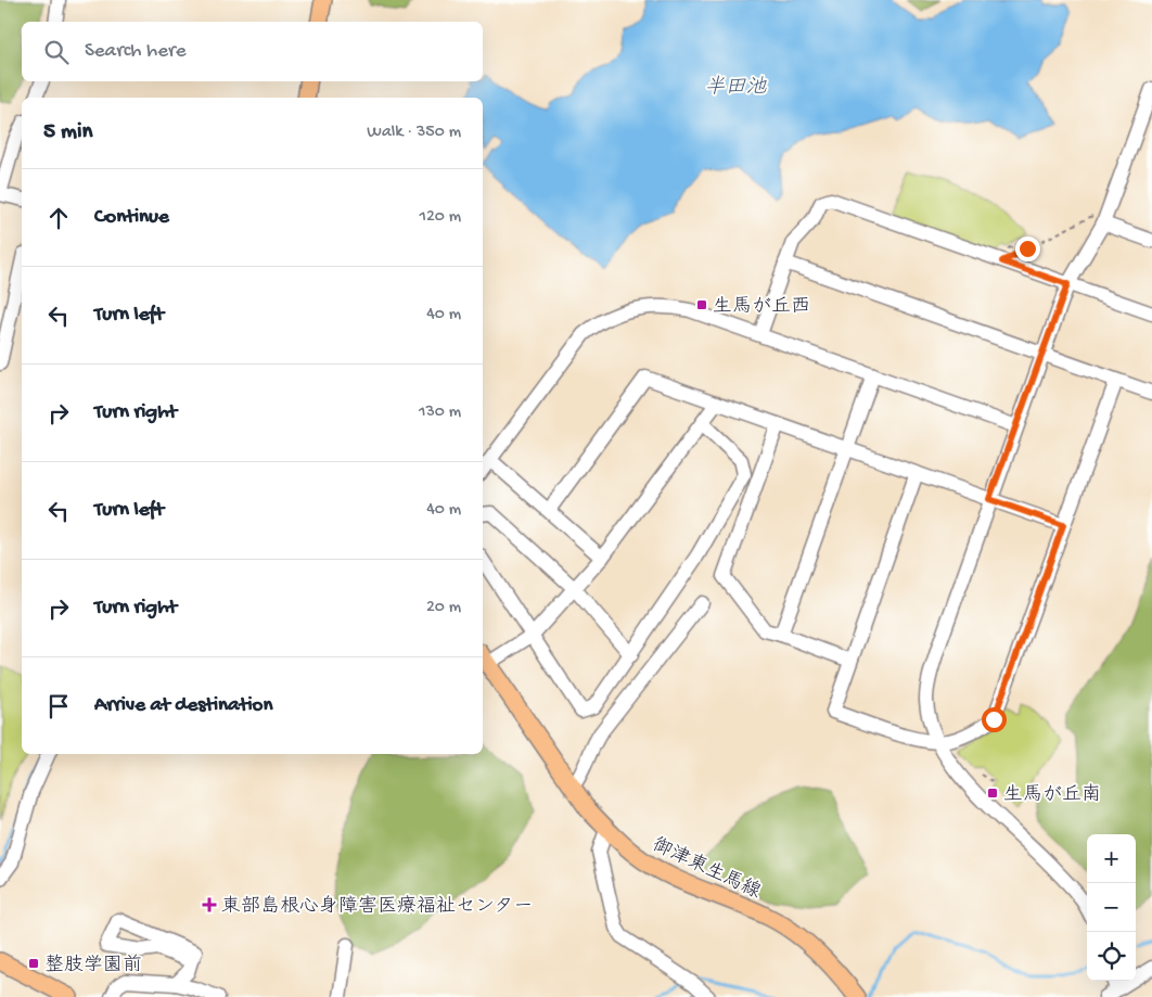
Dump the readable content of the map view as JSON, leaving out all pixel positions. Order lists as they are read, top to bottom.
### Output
{
  "streets": {
    "main road": ["御津東生馬線"]
  },
  "water": ["半田池"],
  "places": {
    "transit": ["生馬が丘西", "生馬が丘南", "整肢学園前"],
    "health": ["東部島根心身障害医療福祉センター"]
  },
  "page": {
    "search": "Search here",
    "heading": ["5 min", "Walk · 350 m"],
    "list": [
      ["Continue", "120 m"],
      ["Turn left", "40 m"],
      ["Turn right", "130 m"],
      ["Turn left", "40 m"],
      ["Turn right", "20 m"],
      "Arrive at destination"
    ],
    "map_buttons": ["+", "−"]
  }
}
